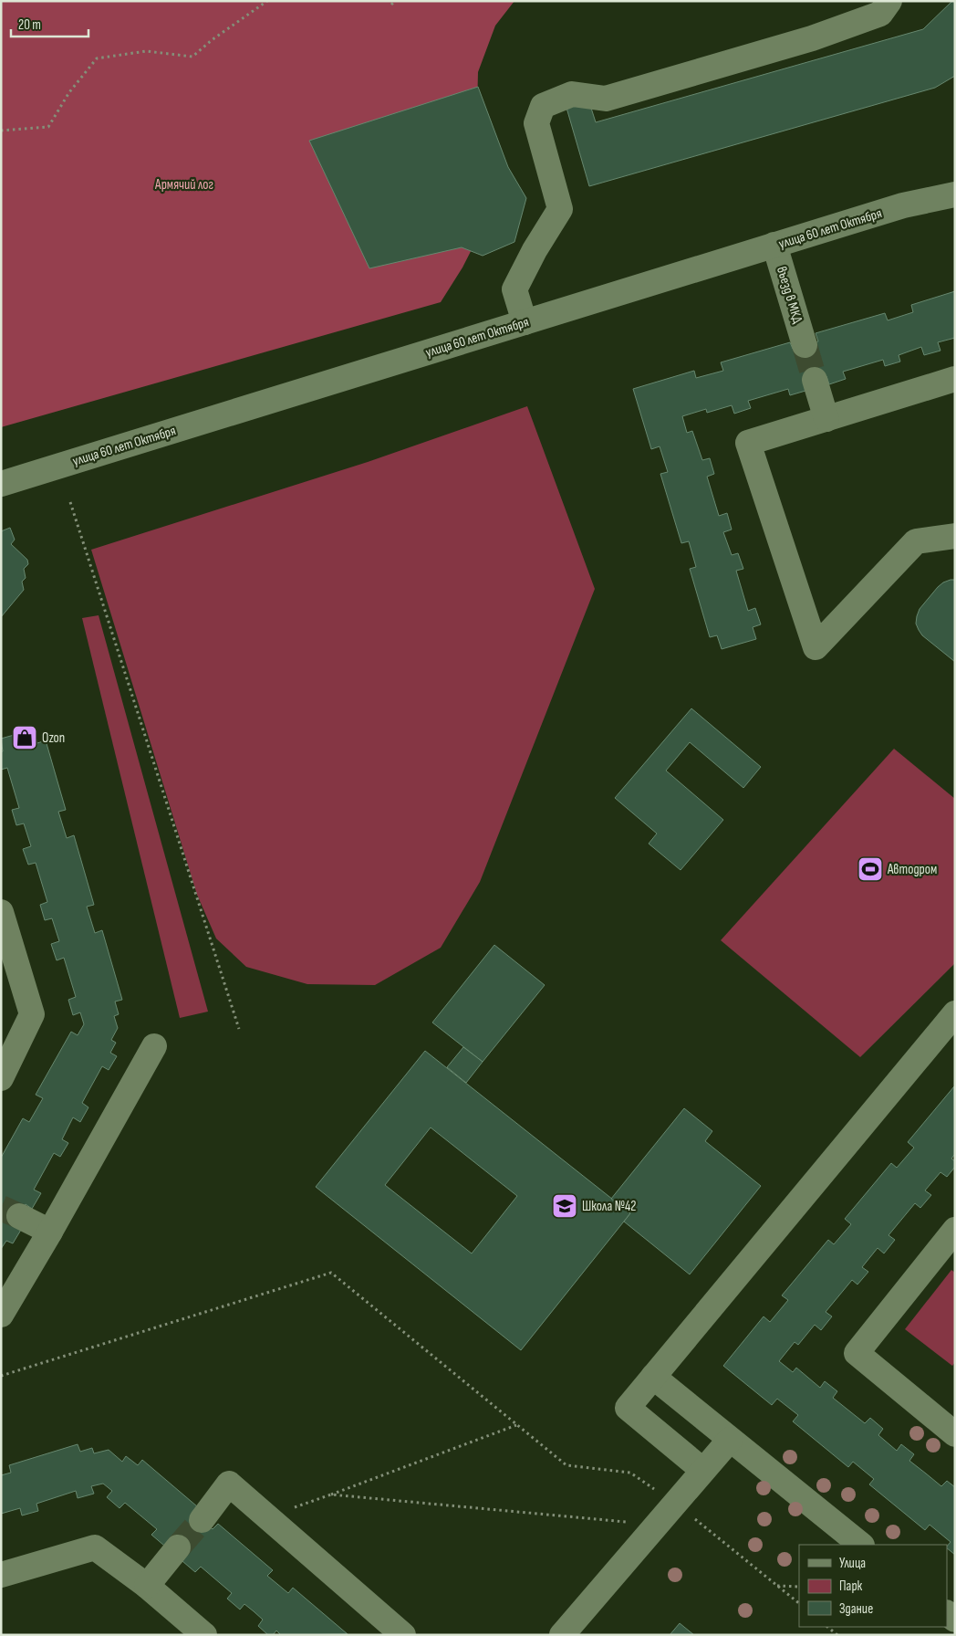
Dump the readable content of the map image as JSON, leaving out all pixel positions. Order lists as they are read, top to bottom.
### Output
{
  "streets": {
    "street": ["улица 60 лет Октября", "въезд в МКД"]
  },
  "crossings": [
    ["улица 60 лет Октября", "въезд в МКД"]
  ],
  "parks": ["Армячий лог"],
  "places": {
    "shop": ["Ozon"],
    "sports": ["Автодром"],
    "school or university": ["Школа №42"]
  },
  "legend": ["Улица", "Парк", "Здание"],
  "scale_bar": "20 m"
}
